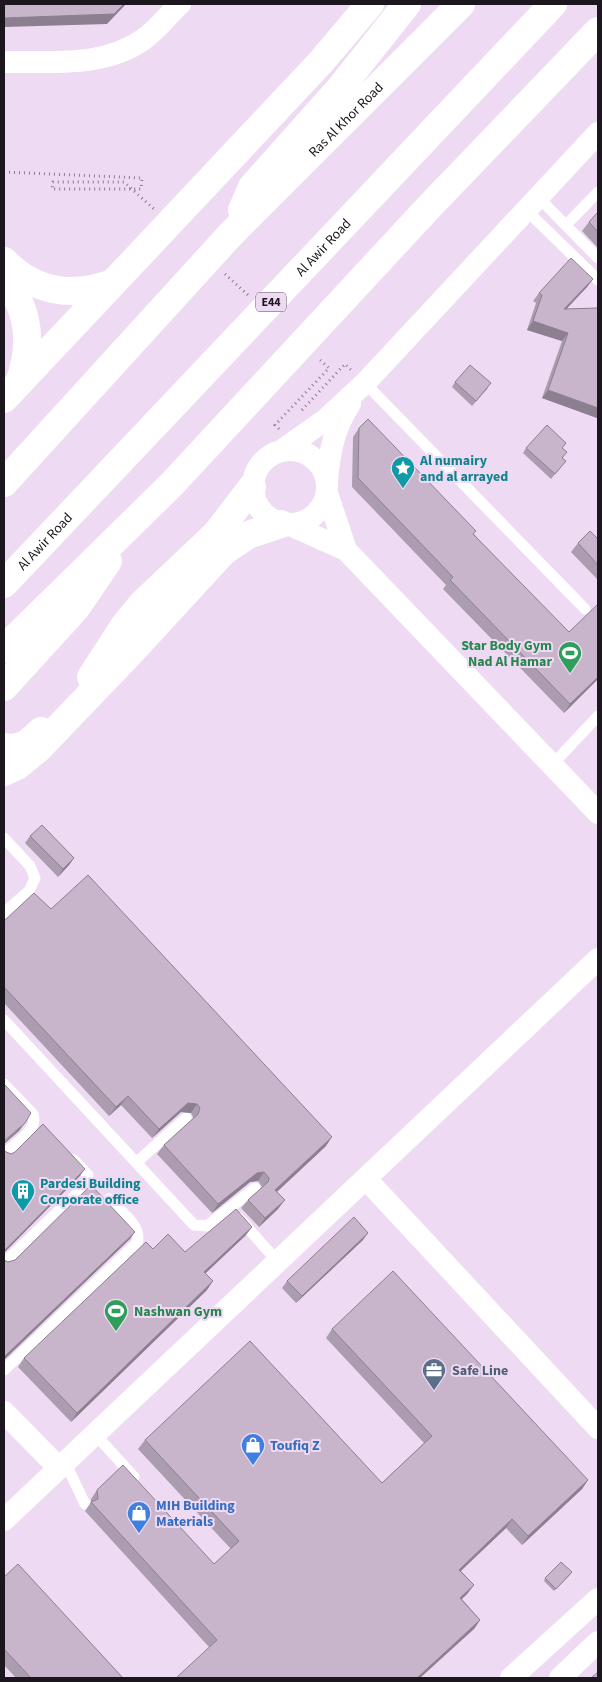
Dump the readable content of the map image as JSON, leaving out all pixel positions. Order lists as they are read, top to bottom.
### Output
{
  "streets": {
    "main road": ["Ras Al Khor Road", "Al Awir Road", "E44"]
  },
  "places": {
    "place": ["Al numairy and al arrayed"],
    "sports": ["Star Body Gym Nad Al Hamar", "Nashwan Gym"],
    "building": ["Pardesi Building Corporate office"],
    "office": ["Safe Line"],
    "shop": ["Toufiq Z", "MIH Building Materials"]
  }
}
